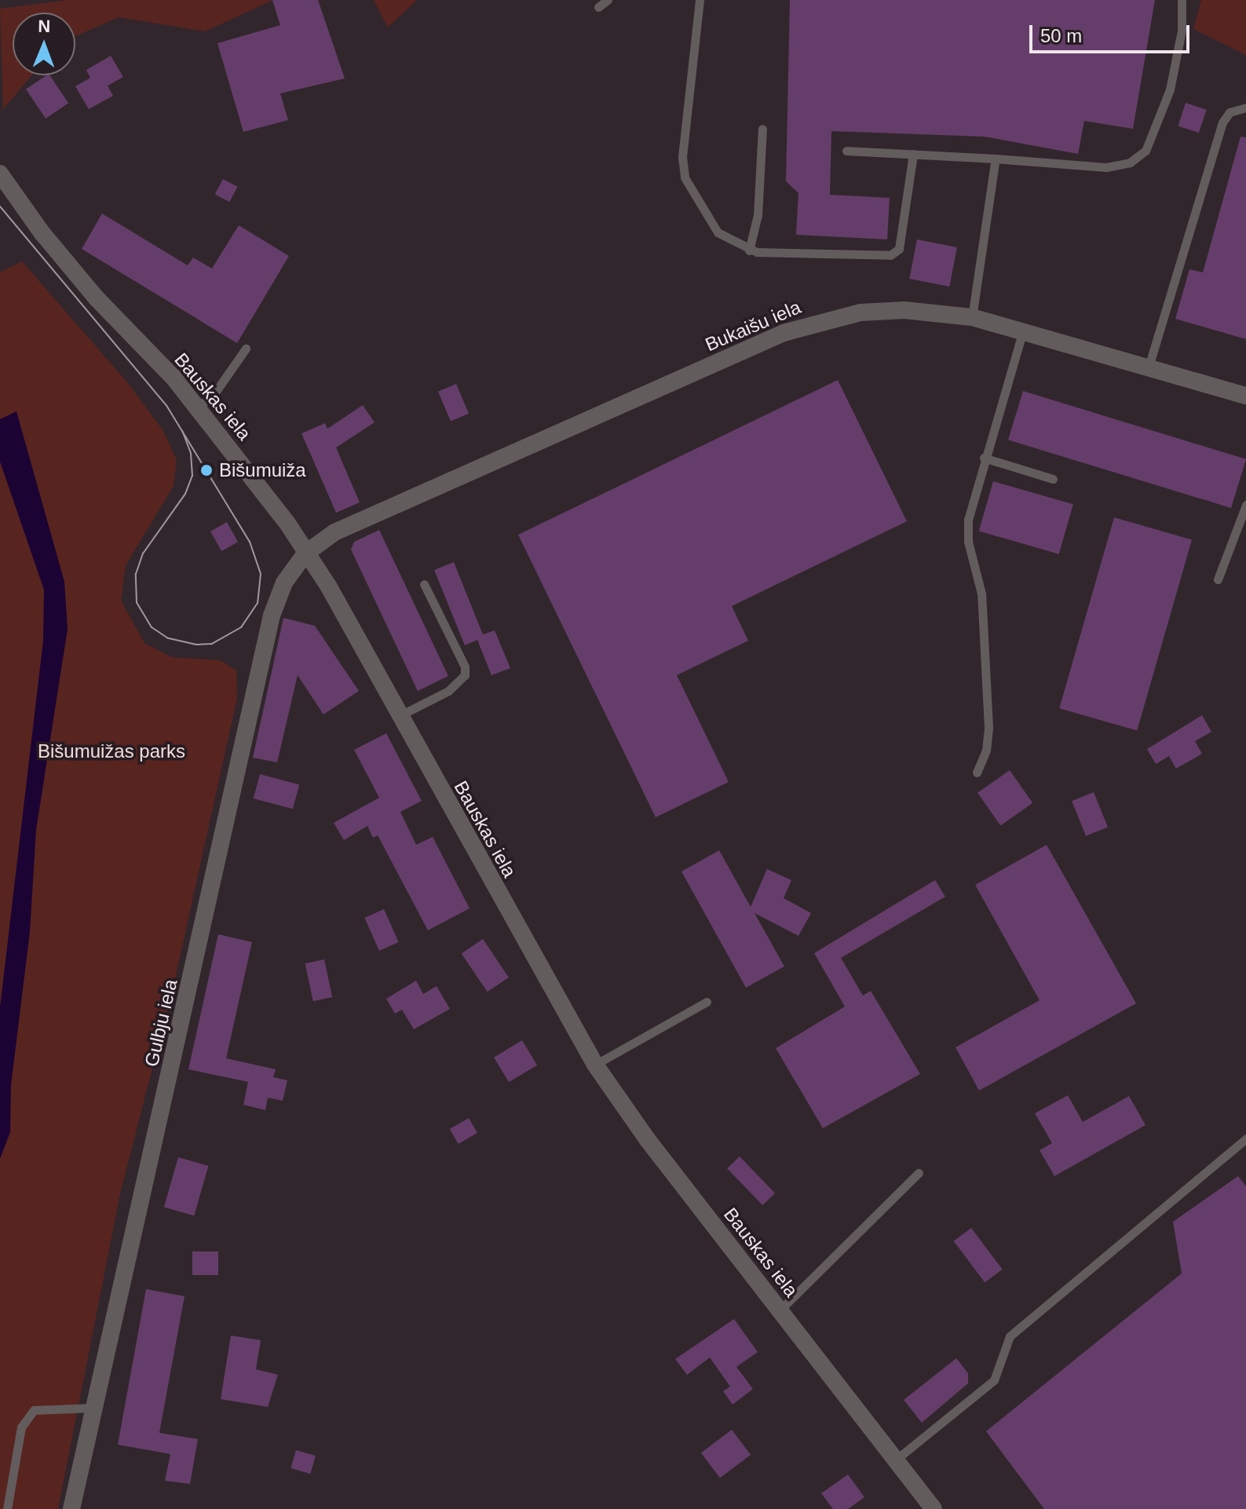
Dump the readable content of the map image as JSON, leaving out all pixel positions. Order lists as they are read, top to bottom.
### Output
{
  "streets": {
    "street": ["Bukaišu iela", "Bauskas iela", "Gulbju iela"]
  },
  "crossings": [
    ["Bukaišu iela", "Bauskas iela"],
    ["Bukaišu iela", "Gulbju iela"],
    ["Bauskas iela", "Gulbju iela"]
  ],
  "parks": ["Bišumuižas parks"],
  "places": ["Bišumuiža"],
  "scale_bar": "50 m",
  "north": "top"
}
